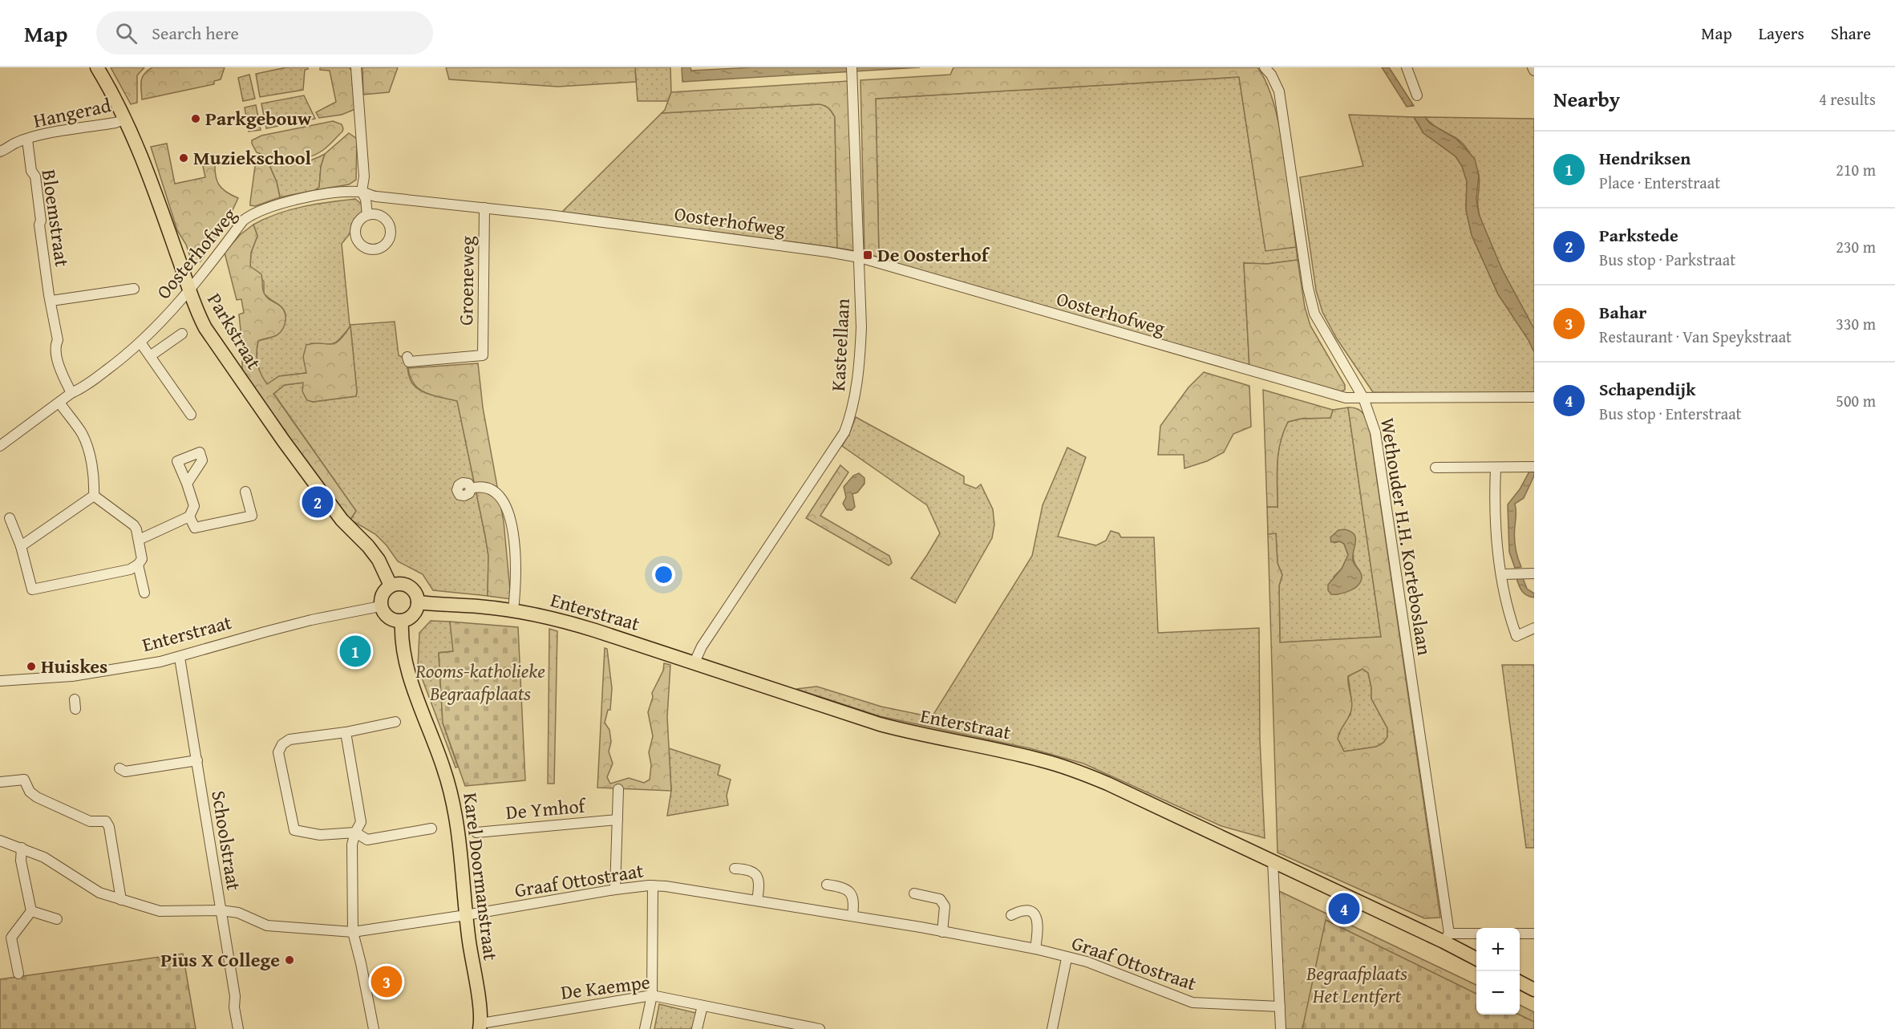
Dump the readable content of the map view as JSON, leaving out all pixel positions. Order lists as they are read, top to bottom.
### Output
{
  "streets": {
    "main road": ["Parkstraat", "Enterstraat", "Karel Doormanstraat"],
    "street": [
      "Hangerad",
      "Bloemstraat",
      "Oosterhofweg",
      "Groeneweg",
      "Kasteellaan",
      "Wethouder H.H. Korteboslaan",
      "De Ymhof",
      "Schoolstraat",
      "Graaf Ottostraat",
      "De Kaempe"
    ]
  },
  "crossings": [
    ["Hangerad", "Bloemstraat"],
    ["Hangerad", "Parkstraat"],
    ["Bloemstraat", "Oosterhofweg"],
    ["Oosterhofweg", "Groeneweg"],
    ["Oosterhofweg", "Parkstraat"],
    ["Oosterhofweg", "Kasteellaan"],
    ["Oosterhofweg", "Wethouder H.H. Korteboslaan"],
    ["Parkstraat", "Enterstraat"],
    ["Parkstraat", "Karel Doormanstraat"],
    ["Kasteellaan", "Enterstraat"],
    ["Wethouder H.H. Korteboslaan", "Enterstraat"],
    ["Enterstraat", "Schoolstraat"],
    ["Enterstraat", "Karel Doormanstraat"],
    ["Schoolstraat", "Graaf Ottostraat"],
    ["Karel Doormanstraat", "Graaf Ottostraat"],
    ["Karel Doormanstraat", "De Kaempe"]
  ],
  "parks": ["Rooms-katholieke Begraafplaats", "Begraafplaats Het Lentfert"],
  "places": {
    "other": [
      "Parkgebouw",
      "Muziekschool",
      "Huiskes",
      "Pius X College"
    ],
    "transit": ["De Oosterhof"]
  },
  "page": {
    "header": "Map",
    "search": "Search here",
    "nav": ["Map", "Layers", "Share"],
    "heading": ["Nearby", "4 results"],
    "list": [
      {
        "mark": "1",
        "name": "Hendriksen",
        "note": "Place · Enterstraat",
        "value": "210 m"
      },
      {
        "mark": "2",
        "name": "Parkstede",
        "note": "Bus stop · Parkstraat",
        "value": "230 m"
      },
      {
        "mark": "3",
        "name": "Bahar",
        "note": "Restaurant · Van Speykstraat",
        "value": "330 m"
      },
      {
        "mark": "4",
        "name": "Schapendijk",
        "note": "Bus stop · Enterstraat",
        "value": "500 m"
      }
    ],
    "pins": [
      "2",
      "1",
      "4",
      "3"
    ],
    "map_buttons": ["+", "−"]
  }
}
